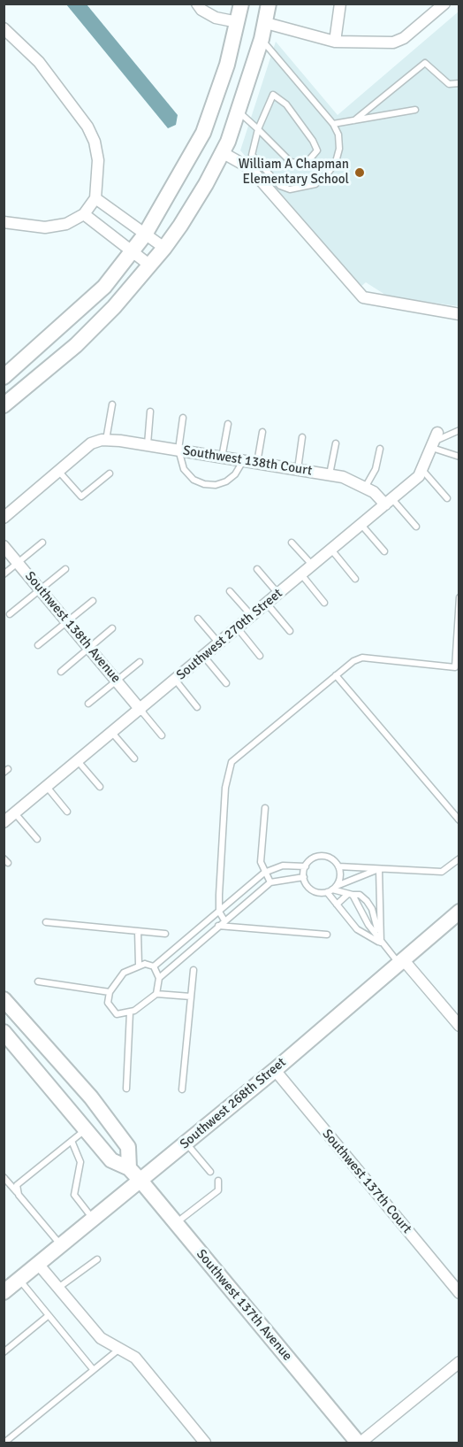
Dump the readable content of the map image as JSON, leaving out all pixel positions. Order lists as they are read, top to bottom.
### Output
{
  "streets": {
    "main road": ["Southwest 268th Street", "Southwest 137th Avenue"],
    "street": [
      "Southwest 138th Court",
      "Southwest 138th Avenue",
      "Southwest 270th Street",
      "Southwest 137th Court"
    ]
  },
  "crossings": [
    ["Southwest 138th Court", "Southwest 270th Street"],
    ["Southwest 138th Avenue", "Southwest 270th Street"],
    ["Southwest 268th Street", "Southwest 137th Court"],
    ["Southwest 268th Street", "Southwest 137th Avenue"]
  ],
  "places": ["William A Chapman Elementary School"]
}
